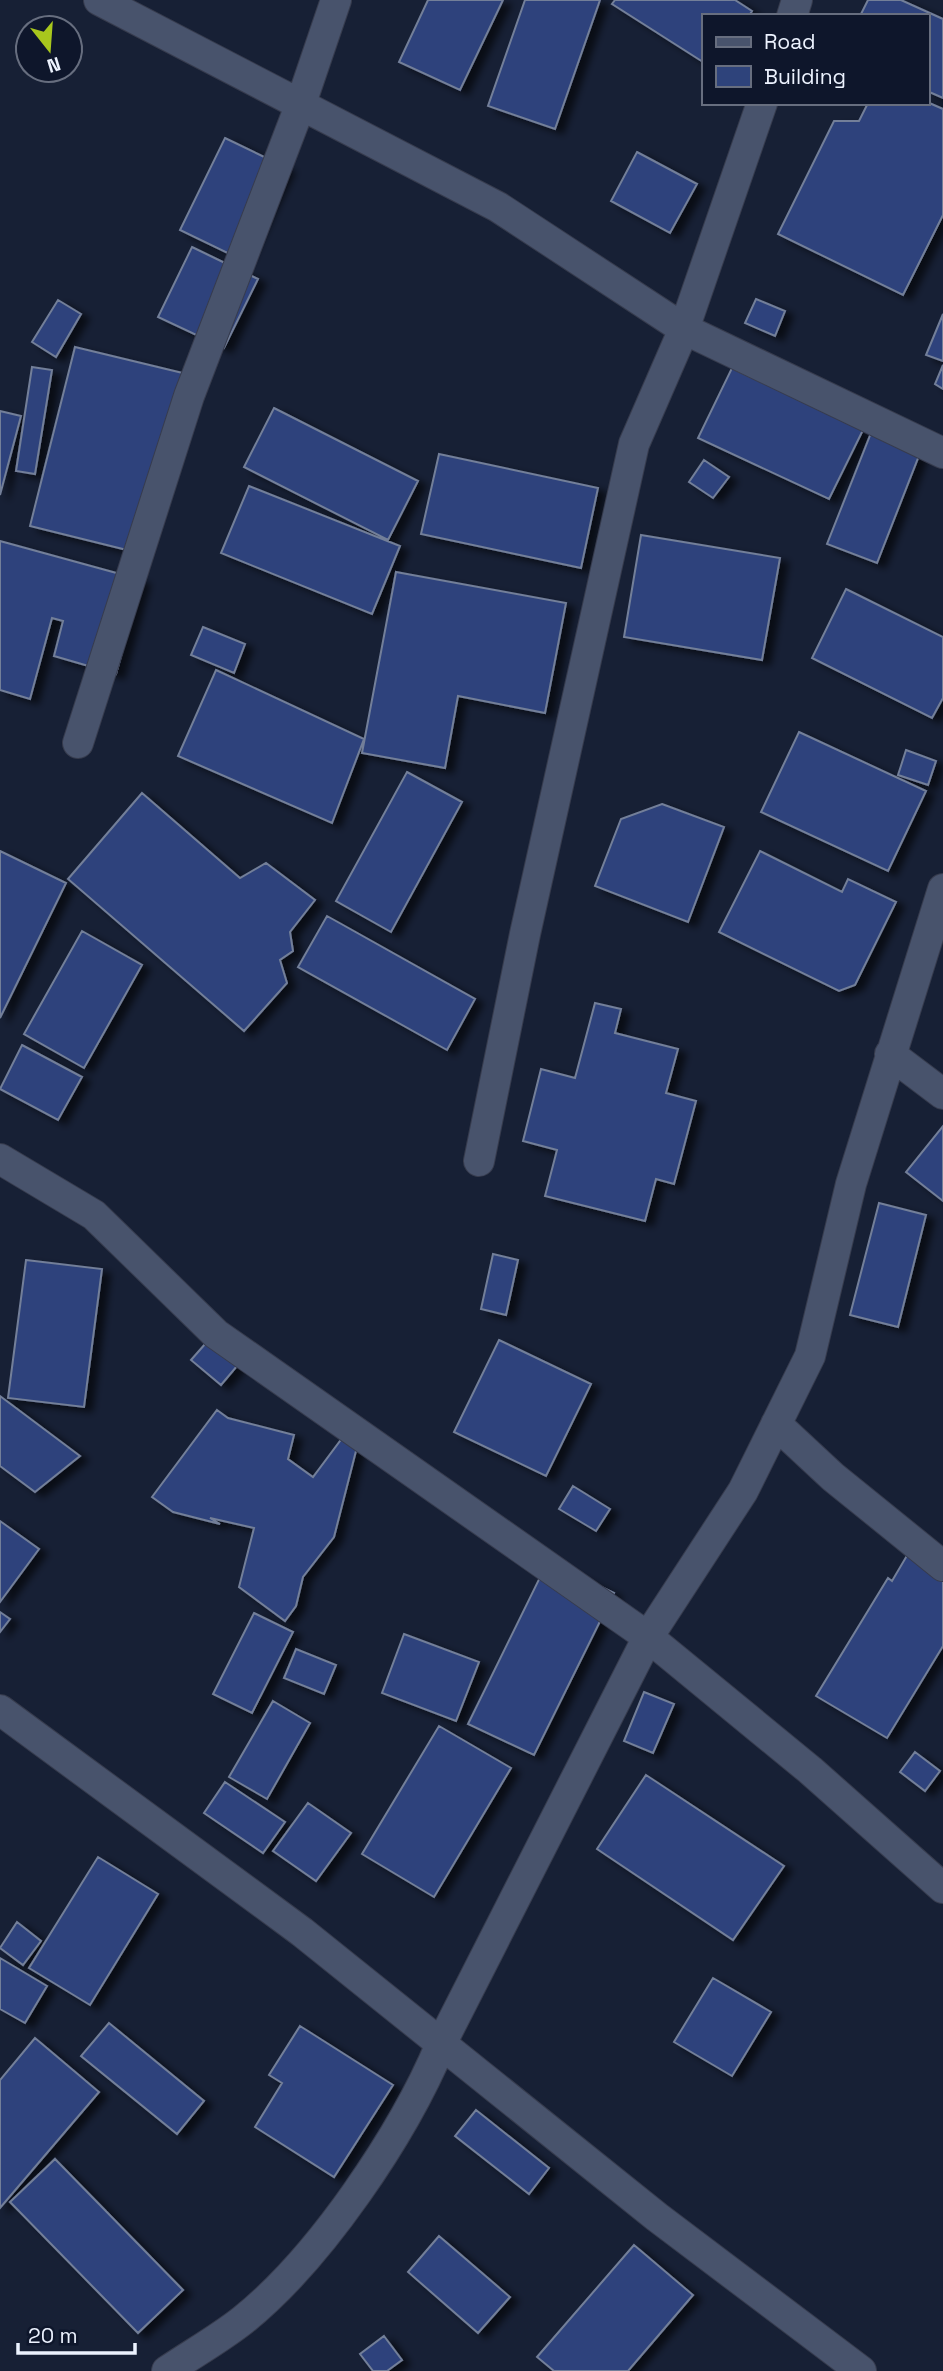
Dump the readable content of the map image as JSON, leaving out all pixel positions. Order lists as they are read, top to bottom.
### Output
{
  "legend": ["Road", "Building"],
  "scale_bar": "20 m",
  "north": "bottom"
}
